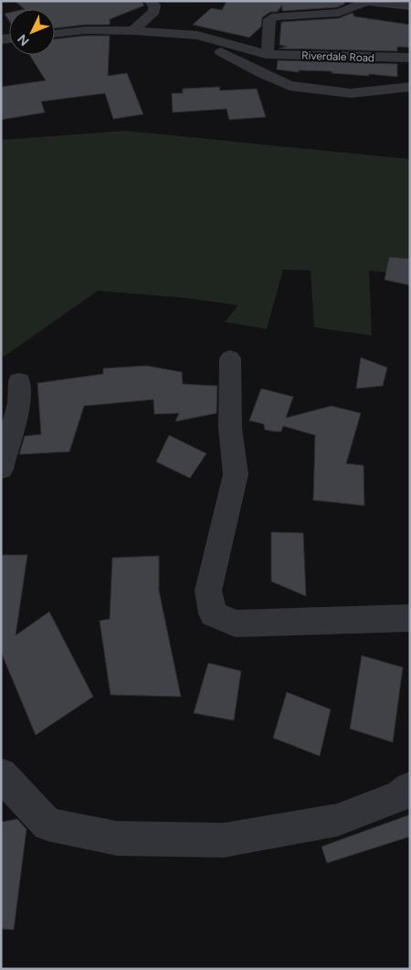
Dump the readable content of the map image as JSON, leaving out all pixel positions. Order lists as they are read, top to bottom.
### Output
{
  "streets": {
    "street": ["Riverdale Road"]
  },
  "north": "bottom left"
}
